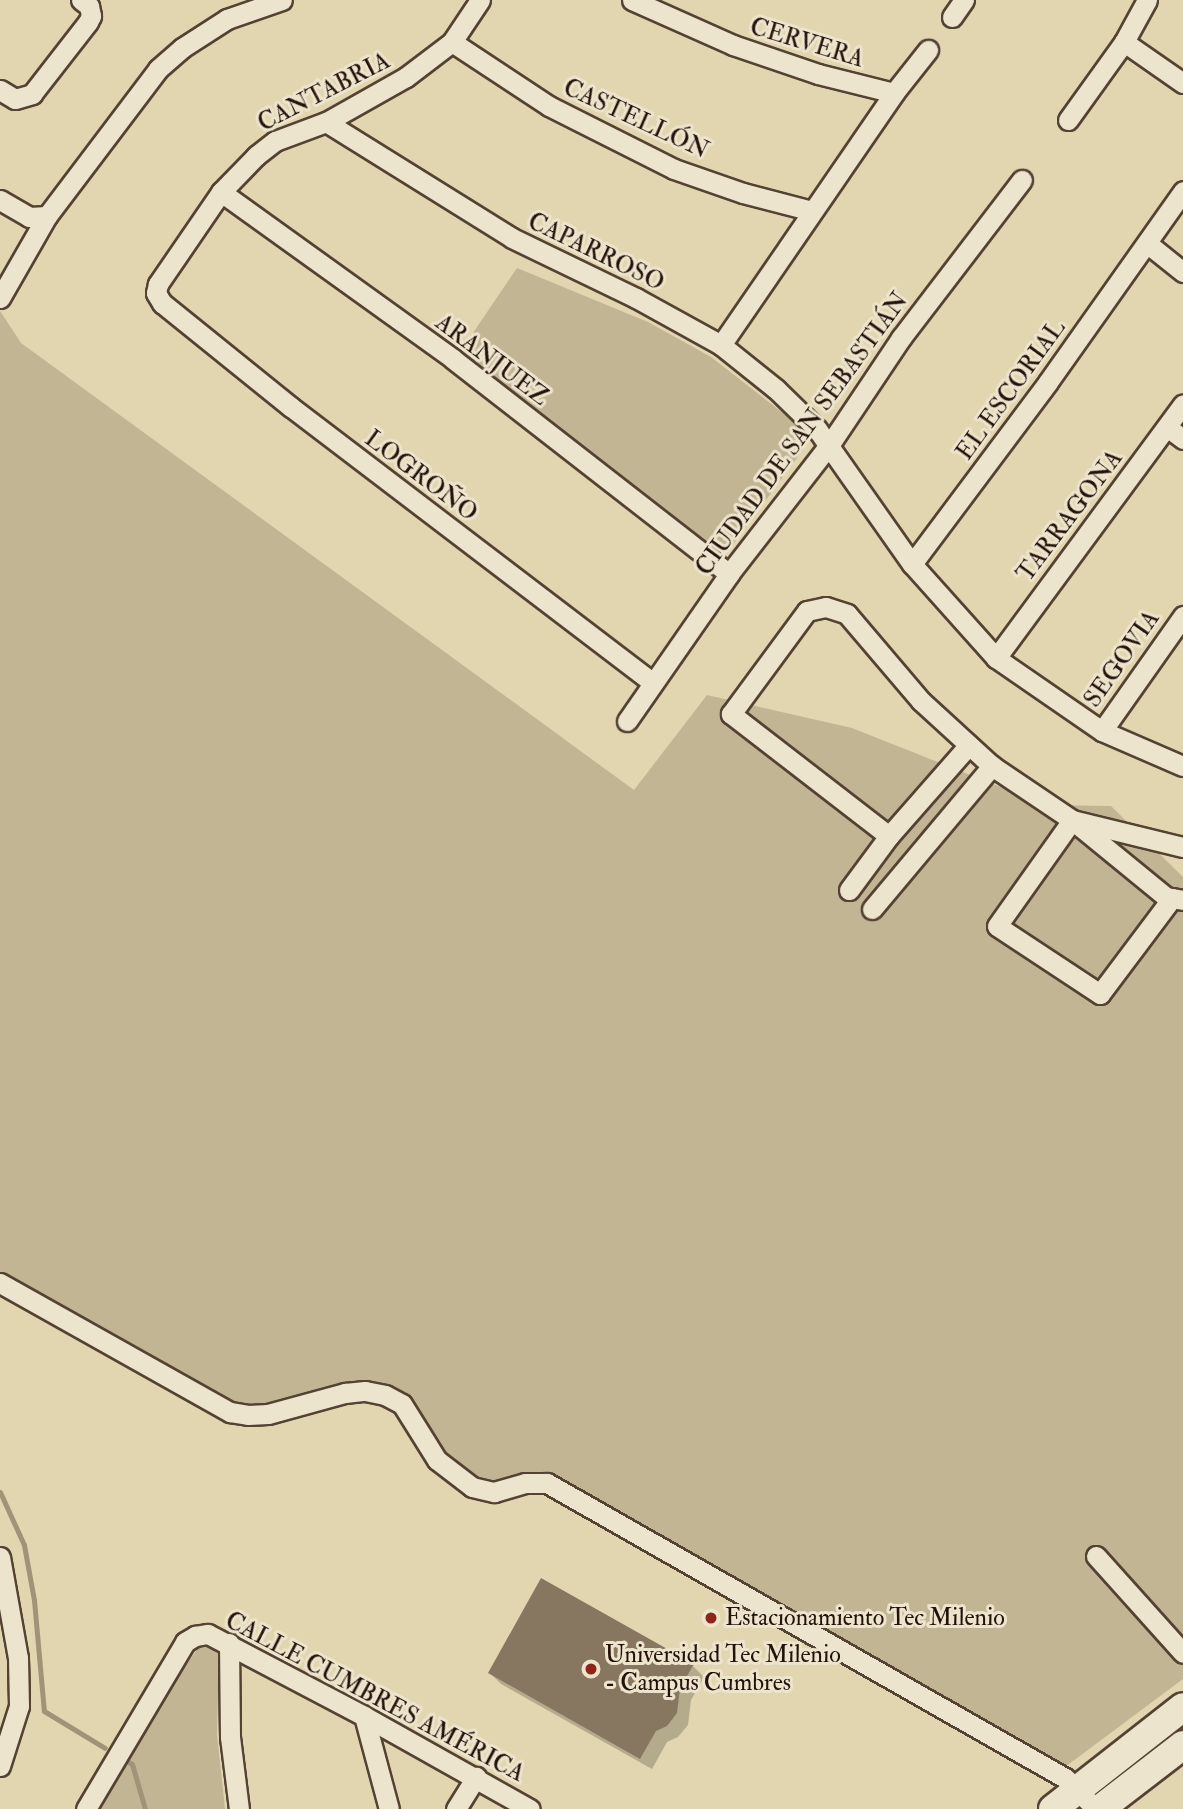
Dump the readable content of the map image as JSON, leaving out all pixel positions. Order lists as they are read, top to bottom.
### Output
{
  "streets": {
    "street": [
      "CERVERA",
      "CANTABRIA",
      "CASTELLÓN",
      "CAPARROSO",
      "ARANJUEZ",
      "EL ESCORIAL",
      "CIUDAD DE SAN SEBASTIÁN",
      "LOGROÑO",
      "TARRAGONA",
      "SEGOVIA",
      "CALLE CUMBRES AMÉRICA"
    ]
  },
  "crossings": [
    ["CANTABRIA", "CASTELLÓN"],
    ["CANTABRIA", "CAPARROSO"],
    ["CANTABRIA", "ARANJUEZ"],
    ["CANTABRIA", "LOGROÑO"],
    ["CAPARROSO", "EL ESCORIAL"],
    ["CAPARROSO", "CIUDAD DE SAN SEBASTIÁN"],
    ["CAPARROSO", "TARRAGONA"],
    ["CAPARROSO", "SEGOVIA"],
    ["ARANJUEZ", "CIUDAD DE SAN SEBASTIÁN"],
    ["CIUDAD DE SAN SEBASTIÁN", "LOGROÑO"]
  ],
  "places": ["Estacionamiento Tec Milenio", "Universidad Tec Milenio - Campus Cumbres"]
}
